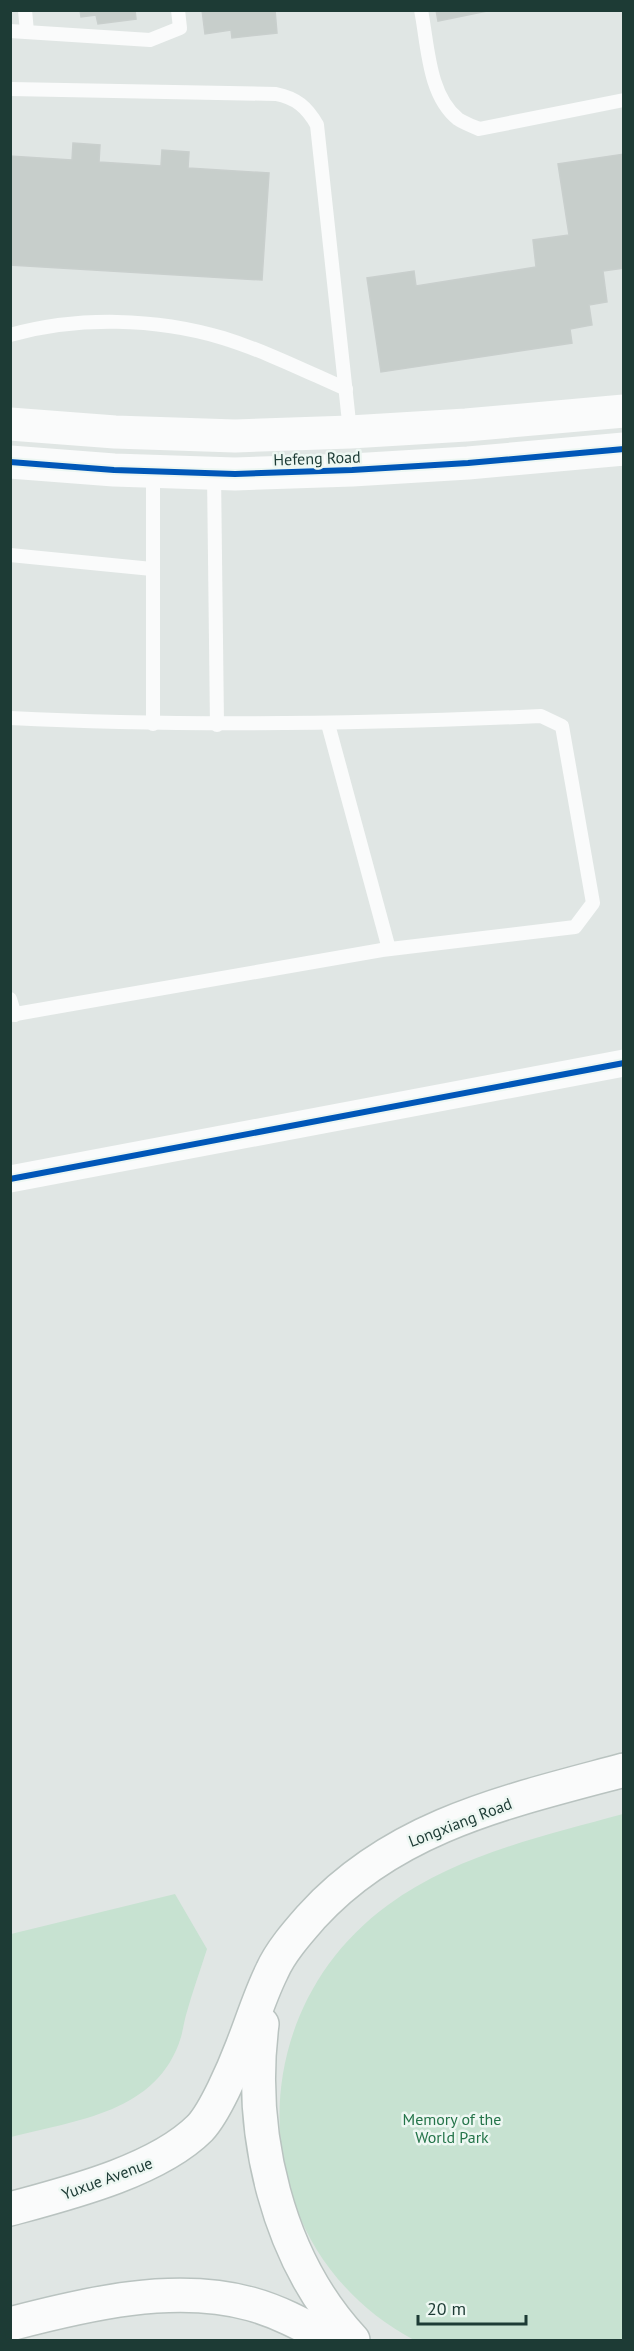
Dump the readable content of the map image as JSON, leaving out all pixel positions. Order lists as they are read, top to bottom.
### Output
{
  "streets": {
    "main road": ["Hefeng Road", "Longxiang Road", "Yuxue Avenue"]
  },
  "crossings": [
    ["Longxiang Road", "Yuxue Avenue"]
  ],
  "parks": ["Memory of the World Park"],
  "scale_bar": "20 m"
}
